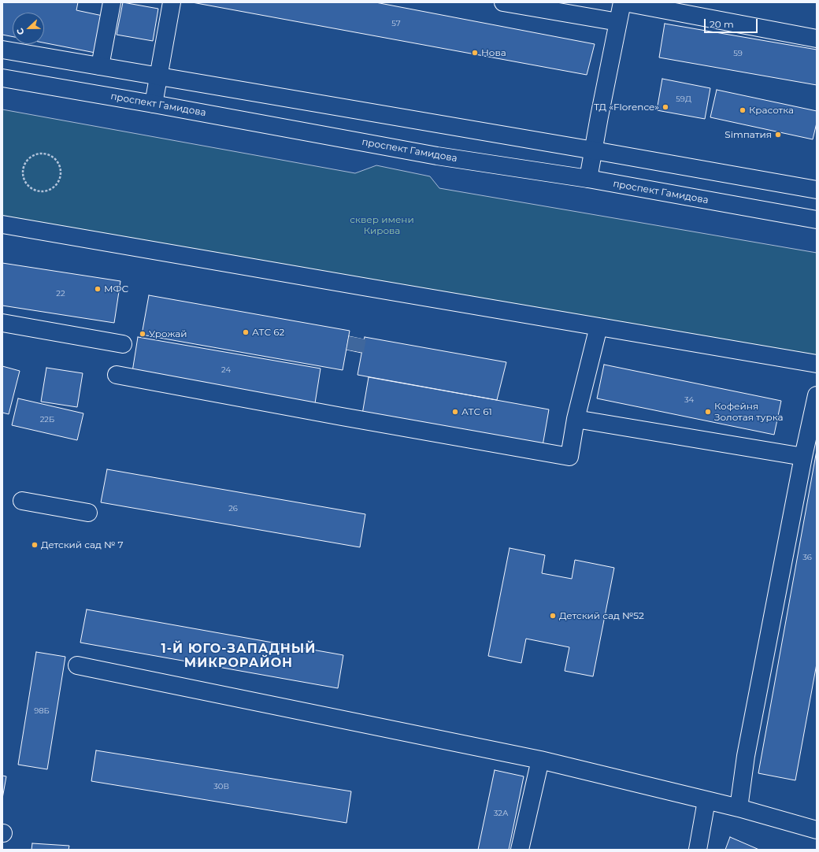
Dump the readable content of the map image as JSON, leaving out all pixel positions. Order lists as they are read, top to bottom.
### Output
{
  "streets": {
    "main road": ["проспект Гамидова"]
  },
  "districts": ["1-Й ЮГО-ЗАПАДНЫЙ МИКРОРАЙОН"],
  "parks": ["сквер имени Кирова"],
  "places": [
    "Нова",
    "ТД «Florence»",
    "Красотка",
    "Simпатия",
    "МФС",
    "АТС 62",
    "Урожай",
    "АТС 61",
    "Кофейня Золотая турка",
    "Детский сад № 7",
    "Детский сад №52"
  ],
  "house_numbers": [
    "57",
    "59",
    "59Д",
    "22",
    "24",
    "34",
    "22Б",
    "26",
    "36",
    "98Б",
    "30В",
    "32А"
  ],
  "scale_bar": "20 m",
  "north": "left"
}
